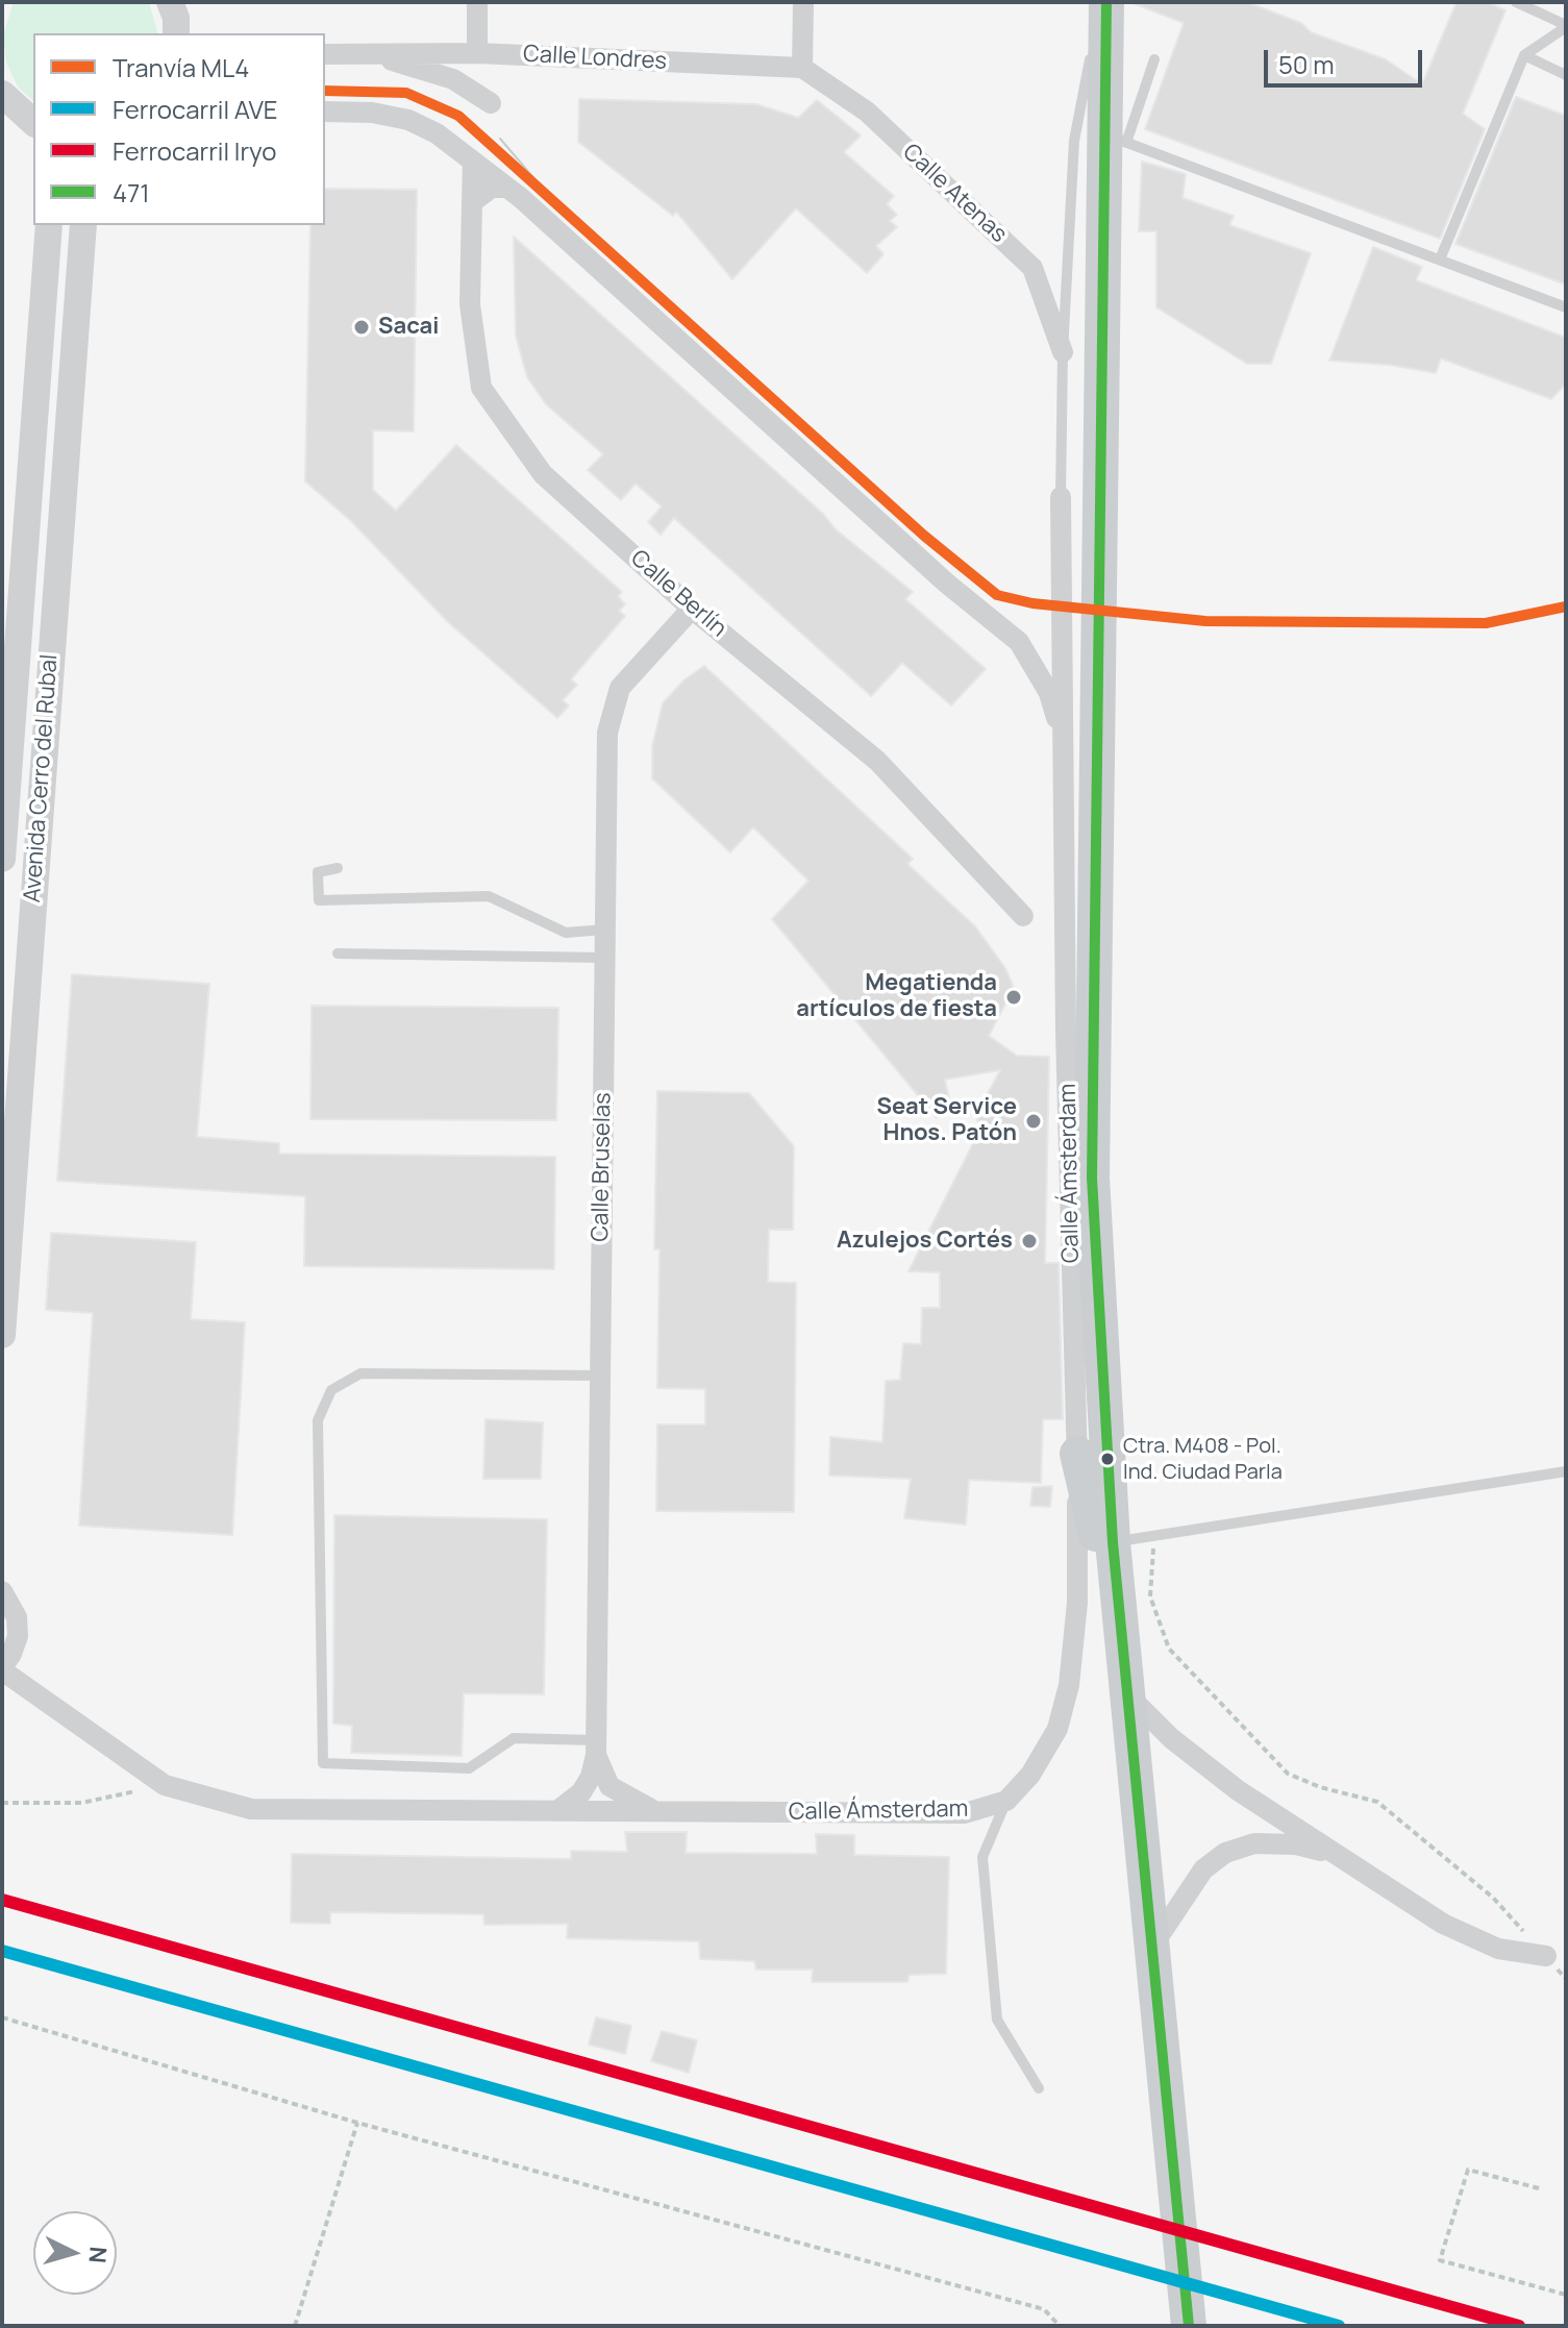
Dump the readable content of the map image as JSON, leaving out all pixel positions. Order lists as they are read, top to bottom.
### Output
{
  "streets": {
    "street": [
      "Calle Londres",
      "Calle Atenas",
      "Calle Berlín",
      "Avenida Cerro del Rubal",
      "Calle Bruselas",
      "Calle Ámsterdam"
    ]
  },
  "crossings": [
    ["Calle Londres", "Calle Atenas"],
    ["Calle Berlín", "Calle Bruselas"]
  ],
  "places": [
    "Sacai",
    "Megatienda artículos de fiesta",
    "Seat Service Hnos. Patón",
    "Azulejos Cortés",
    "Ctra. M408 - Pol. Ind. Ciudad Parla"
  ],
  "lines": [
    "transit line 471",
    "tram line ML4",
    "rail line Iryo",
    "rail line AVE"
  ],
  "legend": [
    "Tranvía ML4",
    "Ferrocarril AVE",
    "Ferrocarril Iryo",
    "471"
  ],
  "scale_bar": "50 m",
  "north": "right"
}
